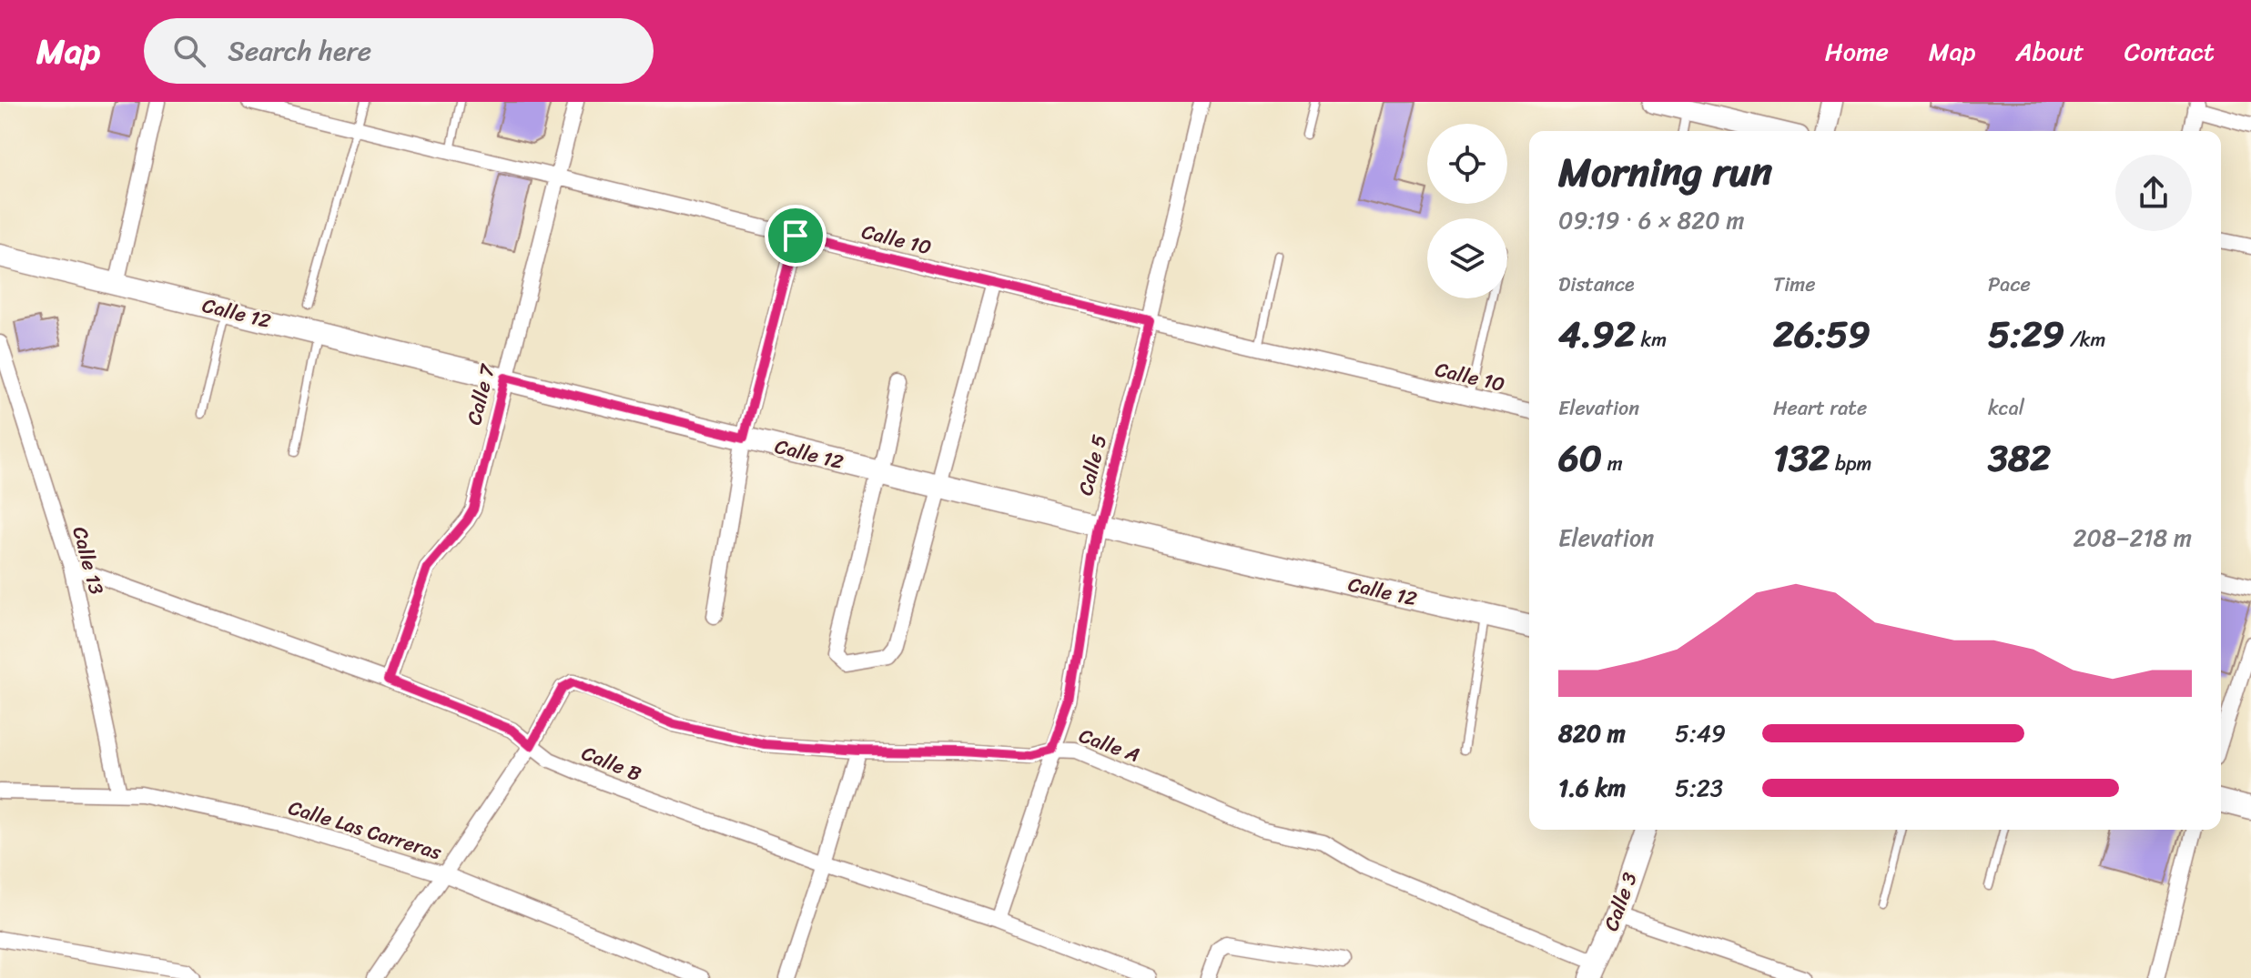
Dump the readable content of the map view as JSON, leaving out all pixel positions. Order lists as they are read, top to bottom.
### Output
{
  "streets": {
    "main road": ["Calle 12"],
    "street": [
      "Calle 10",
      "Calle 7",
      "Calle 5",
      "Calle 13",
      "Calle A",
      "Calle B",
      "Calle Las Carreras",
      "Calle 3"
    ]
  },
  "crossings": [
    ["Calle 10", "Calle 7"],
    ["Calle 10", "Calle 5"],
    ["Calle 12", "Calle 7"],
    ["Calle 12", "Calle 5"],
    ["Calle 7", "Calle B"],
    ["Calle 5", "Calle A"],
    ["Calle 5", "Calle B"],
    ["Calle 13", "Calle B"],
    ["Calle 13", "Calle Las Carreras"],
    ["Calle A", "Calle B"],
    ["Calle A", "Calle 3"]
  ],
  "page": {
    "header": "Map",
    "search": "Search here",
    "nav": [
      "Home",
      "Map",
      "About",
      "Contact"
    ],
    "heading": ["Morning run", "09:19 · 6 × 820 m"],
    "stats": [
      ["Distance", "4.92 km"],
      ["Time", "26:59"],
      ["Pace", "5:29 /km"],
      ["Elevation", "60 m"],
      ["Heart rate", "132 bpm"],
      ["kcal", "382"]
    ],
    "chart": ["Elevation", "208–218 m"],
    "list": [
      {
        "name": "820 m",
        "note": "5:49"
      },
      {
        "name": "1.6 km",
        "note": "5:23"
      }
    ]
  }
}
